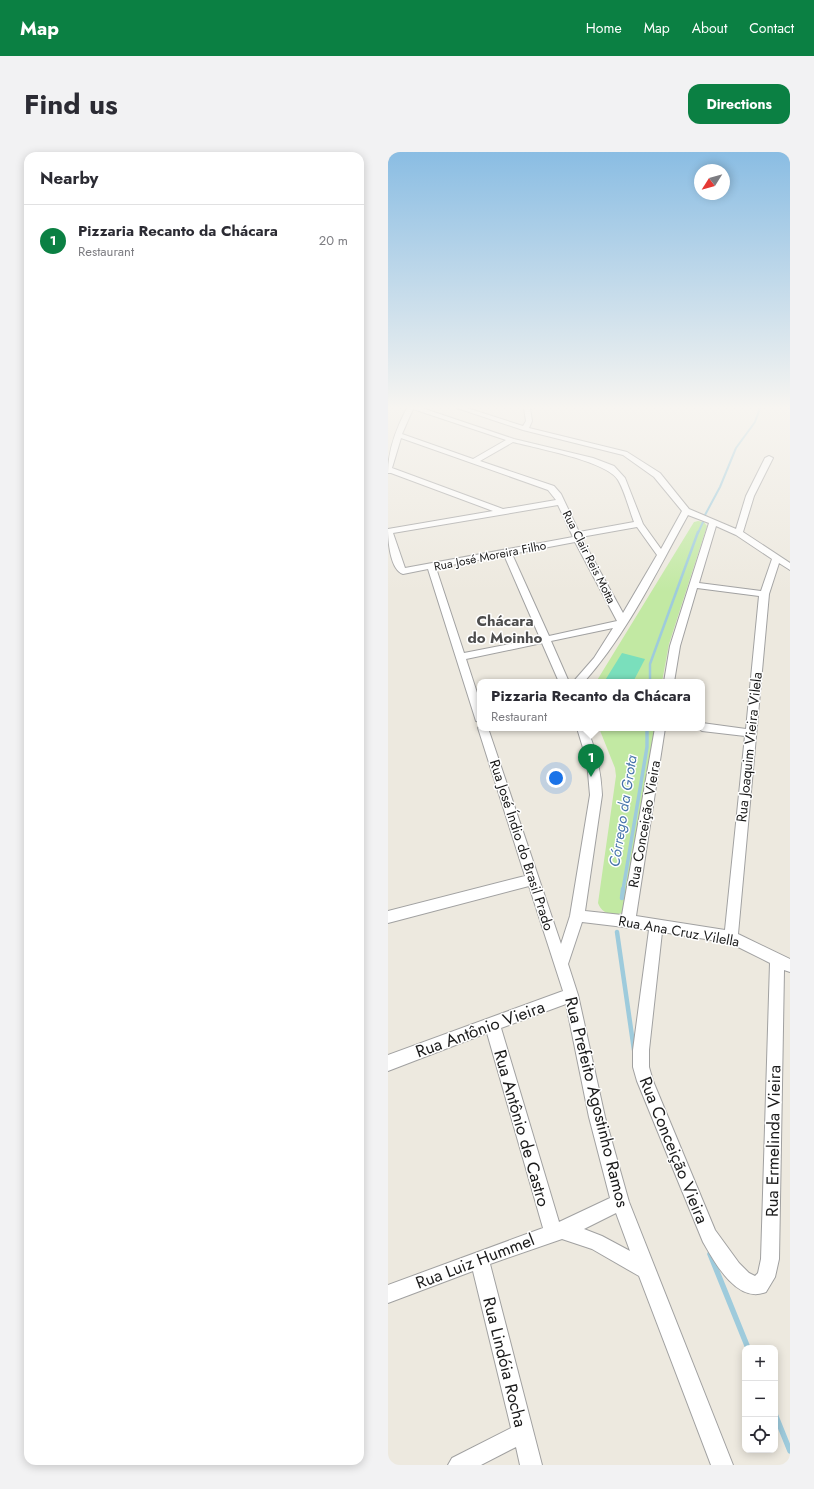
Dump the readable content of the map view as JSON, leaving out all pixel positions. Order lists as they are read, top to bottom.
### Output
{
  "streets": {
    "street": [
      "Rua José Moreira Filho",
      "Rua Clair Reis Motta",
      "Rua Joaquim Vieira Vilela",
      "Rua Conceição Vieira",
      "Rua José Índio do Brasil Prado",
      "Rua Ana Cruz Vilella",
      "Rua Antônio Vieira",
      "Rua Prefeito Agostinho Ramos",
      "Rua Antônio de Castro",
      "Rua Ermelinda Vieira",
      "Rua Luiz Hummel",
      "Rua Lindóia Rocha"
    ]
  },
  "crossings": [
    ["Rua José Moreira Filho", "Rua Clair Reis Motta"],
    ["Rua Joaquim Vieira Vilela", "Rua Ana Cruz Vilella"],
    ["Rua Conceição Vieira", "Rua Ana Cruz Vilella"],
    ["Rua Conceição Vieira", "Rua Ermelinda Vieira"],
    ["Rua José Índio do Brasil Prado", "Rua Prefeito Agostinho Ramos"],
    ["Rua Ana Cruz Vilella", "Rua Ermelinda Vieira"],
    ["Rua Antônio Vieira", "Rua Prefeito Agostinho Ramos"],
    ["Rua Antônio Vieira", "Rua Antônio de Castro"],
    ["Rua Prefeito Agostinho Ramos", "Rua Luiz Hummel"],
    ["Rua Antônio de Castro", "Rua Luiz Hummel"],
    ["Rua Luiz Hummel", "Rua Lindóia Rocha"]
  ],
  "districts": ["Chácara do Moinho"],
  "water": ["Córrego da Grota"],
  "north": "bottom left",
  "page": {
    "header": "Map",
    "nav": [
      "Home",
      "Map",
      "About",
      "Contact"
    ],
    "title": "Find us",
    "buttons": "Directions",
    "heading": "Nearby",
    "list": [
      {
        "mark": "1",
        "name": "Pizzaria Recanto da Chácara",
        "note": "Restaurant",
        "value": "20 m"
      }
    ],
    "popup": ["Pizzaria Recanto da Chácara", "Restaurant"],
    "pins": "1",
    "map_buttons": ["+", "−"]
  }
}
